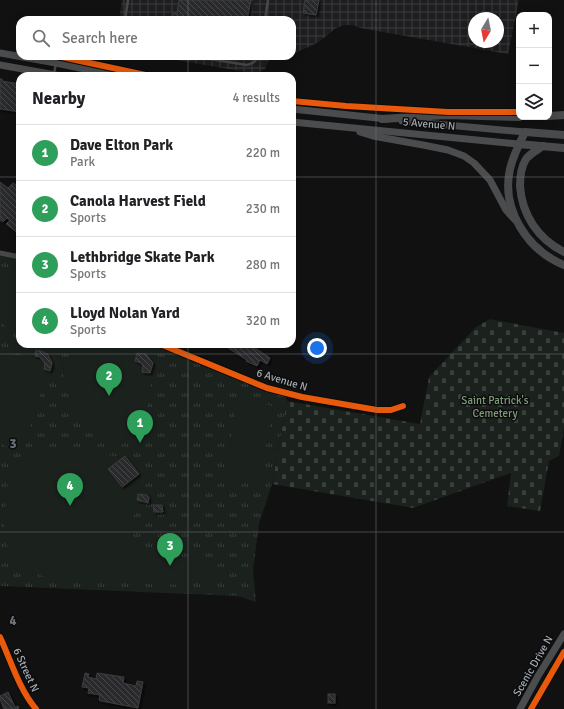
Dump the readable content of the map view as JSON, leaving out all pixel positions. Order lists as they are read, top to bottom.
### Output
{
  "streets": {
    "main road": ["5 Avenue N", "Scenic Drive N"],
    "street": ["6 Avenue N", "6 Street N"]
  },
  "parks": ["Saint Patrick's Cemetery"],
  "north": "bottom",
  "page": {
    "map_buttons": ["+", "−"],
    "search": "Search here",
    "heading": ["Nearby", "4 results"],
    "list": [
      {
        "mark": "1",
        "name": "Dave Elton Park",
        "note": "Park",
        "value": "220 m"
      },
      {
        "mark": "2",
        "name": "Canola Harvest Field",
        "note": "Sports",
        "value": "230 m"
      },
      {
        "mark": "3",
        "name": "Lethbridge Skate Park",
        "note": "Sports",
        "value": "280 m"
      },
      {
        "mark": "4",
        "name": "Lloyd Nolan Yard",
        "note": "Sports",
        "value": "320 m"
      }
    ],
    "pins": [
      "2",
      "1",
      "4",
      "3"
    ]
  },
  "grid": {
    "rows": ["3", "4"]
  }
}
